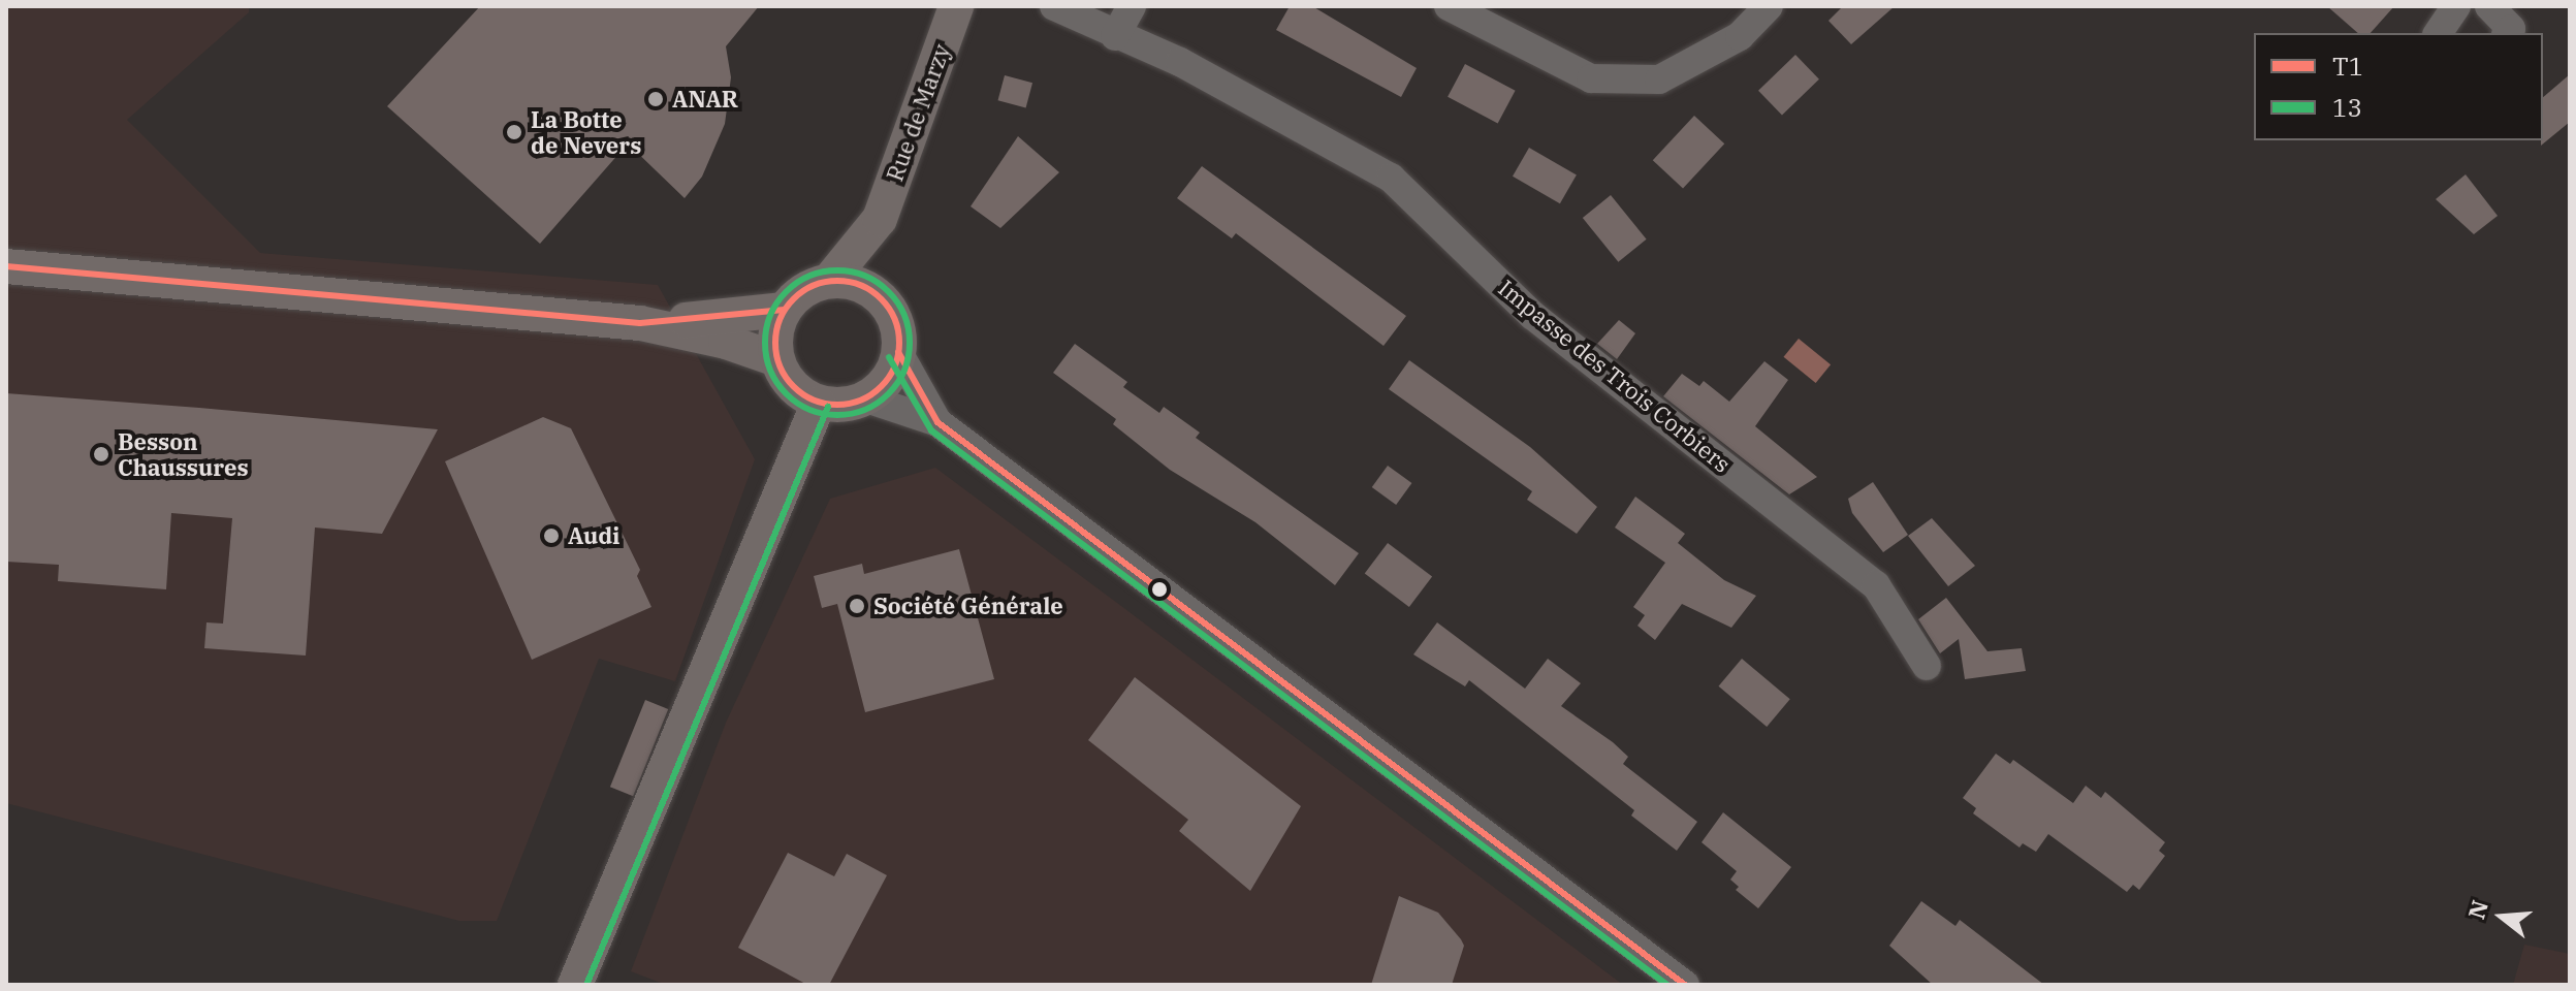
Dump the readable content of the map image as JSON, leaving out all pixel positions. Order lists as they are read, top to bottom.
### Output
{
  "streets": {
    "main road": ["Rue de Marzy"],
    "street": ["Impasse des Trois Corbiers"]
  },
  "places": [
    "ANAR",
    "La Botte de Nevers",
    "Besson Chaussures",
    "Audi",
    "Société Générale"
  ],
  "lines": ["transit line T1", "transit line 13"],
  "legend": ["T1", "13"],
  "north": "left"
}
